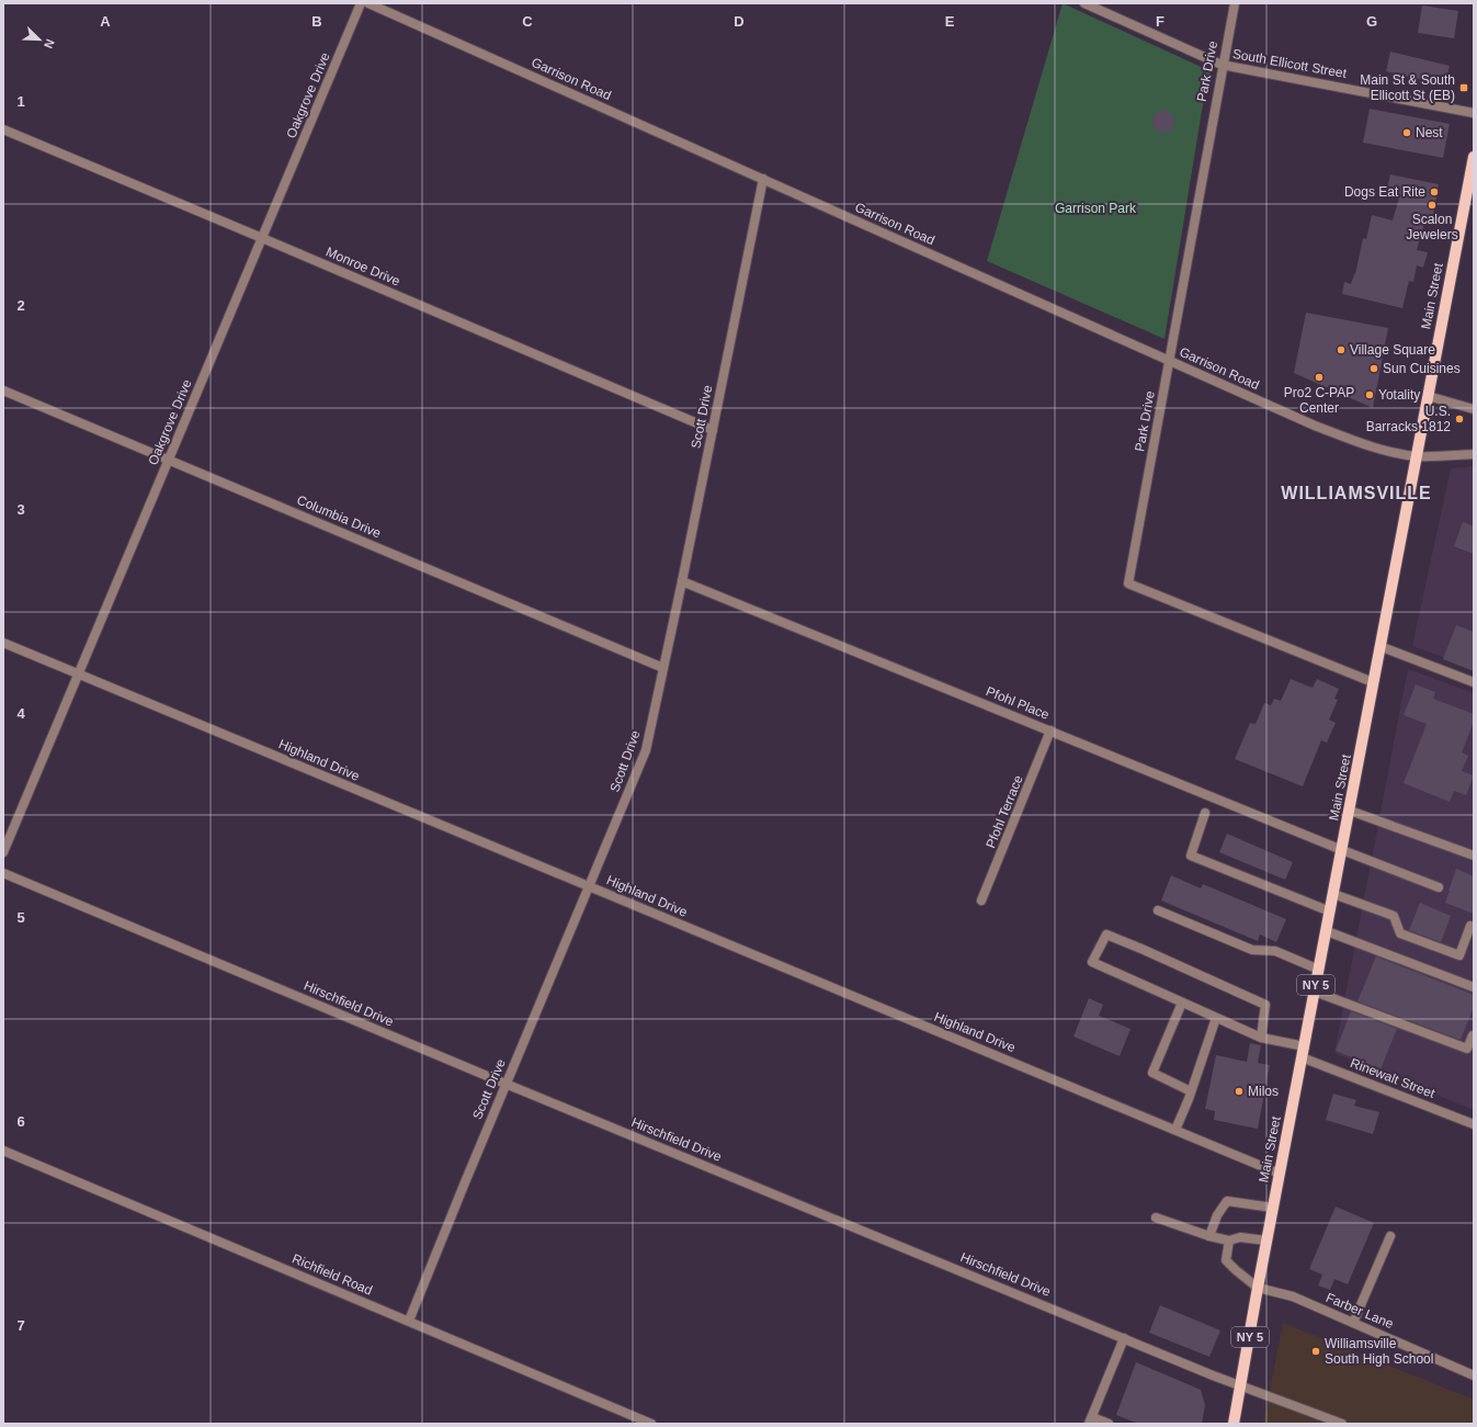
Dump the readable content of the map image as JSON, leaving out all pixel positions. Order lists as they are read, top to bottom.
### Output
{
  "streets": {
    "main road": ["Main Street", "NY 5"],
    "street": [
      "South Ellicott Street",
      "Park Drive",
      "Garrison Road",
      "Oakgrove Drive",
      "Monroe Drive",
      "Scott Drive",
      "Columbia Drive",
      "Pfohl Place",
      "Highland Drive",
      "Pfohl Terrace",
      "Hirschfield Drive",
      "Rinewalt Street",
      "Richfield Road",
      "Farber Lane"
    ]
  },
  "crossings": [
    ["South Ellicott Street", "Park Drive"],
    ["Park Drive", "Garrison Road"],
    ["Park Drive", "Main Street"],
    ["Garrison Road", "Main Street"],
    ["Garrison Road", "Scott Drive"],
    ["Oakgrove Drive", "Monroe Drive"],
    ["Oakgrove Drive", "Columbia Drive"],
    ["Oakgrove Drive", "Highland Drive"],
    ["Monroe Drive", "Scott Drive"],
    ["Main Street", "Pfohl Place"],
    ["Main Street", "Highland Drive"],
    ["Main Street", "Hirschfield Drive"],
    ["Main Street", "Rinewalt Street"],
    ["Main Street", "Farber Lane"],
    ["Scott Drive", "Columbia Drive"],
    ["Scott Drive", "Pfohl Place"],
    ["Scott Drive", "Highland Drive"],
    ["Scott Drive", "Hirschfield Drive"],
    ["Scott Drive", "Richfield Road"],
    ["Pfohl Place", "Pfohl Terrace"]
  ],
  "districts": ["WILLIAMSVILLE"],
  "parks": ["Garrison Park"],
  "places": {
    "transit": ["Main St & South Ellicott St (EB)"],
    "other": [
      "Nest",
      "Dogs Eat Rite",
      "Scalon Jewelers",
      "Village Square",
      "Sun Cuisines",
      "Pro2 C-PAP Center",
      "Yotality",
      "U.S. Barracks 1812",
      "Milos",
      "Williamsville South High School"
    ]
  },
  "north": "bottom right",
  "grid": {
    "columns": [
      "A",
      "B",
      "C",
      "D",
      "E",
      "F",
      "G"
    ],
    "rows": [
      "1",
      "2",
      "3",
      "4",
      "5",
      "6",
      "7"
    ]
  }
}
